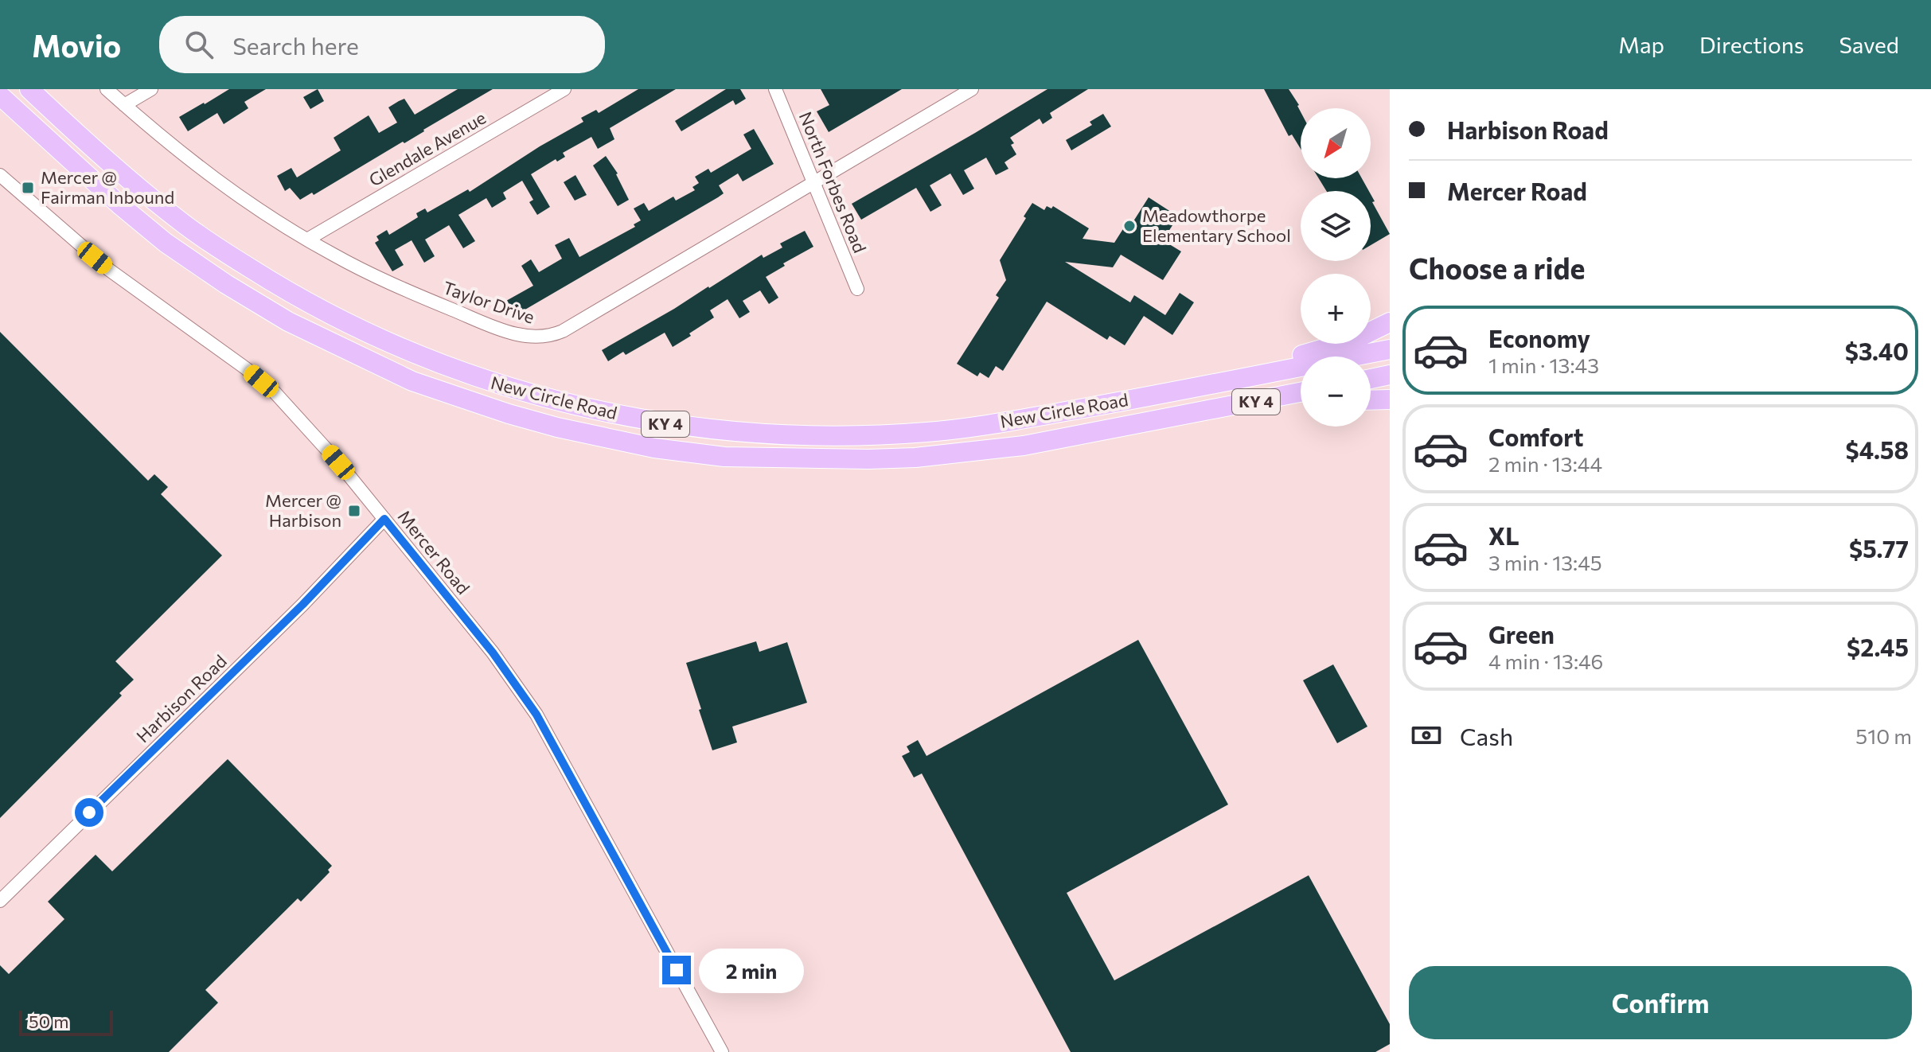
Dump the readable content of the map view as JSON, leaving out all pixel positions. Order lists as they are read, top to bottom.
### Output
{
  "streets": {
    "highway": ["New Circle Road", "KY 4"],
    "street": [
      "Glendale Avenue",
      "North Forbes Road",
      "Taylor Drive",
      "Mercer Road",
      "Harbison Road"
    ]
  },
  "crossings": [
    ["Glendale Avenue", "Taylor Drive"],
    ["North Forbes Road", "Taylor Drive"],
    ["Mercer Road", "Harbison Road"]
  ],
  "places": {
    "transit": ["Mercer @ Fairman Inbound", "Mercer @ Harbison"],
    "other": ["Meadowthorpe Elementary School"]
  },
  "scale_bar": "50 m",
  "north": "bottom left",
  "page": {
    "header": "Movio",
    "search": "Search here",
    "nav": ["Map", "Directions", "Saved"],
    "banner": ["Harbison Road", "Mercer Road"],
    "map_buttons": ["+", "−"],
    "heading": "Choose a ride",
    "list": [
      {
        "name": "Economy",
        "note": "1 min · 13:43",
        "value": "$3.40"
      },
      {
        "name": "Comfort",
        "note": "2 min · 13:44",
        "value": "$4.58"
      },
      {
        "name": "XL",
        "note": "3 min · 13:45",
        "value": "$5.77"
      },
      {
        "name": "Green",
        "note": "4 min · 13:46",
        "value": "$2.45"
      }
    ],
    "pay": ["Cash", "510 m"],
    "bubble": "2 min",
    "buttons": "Confirm",
    "scale": "50 m"
  }
}
